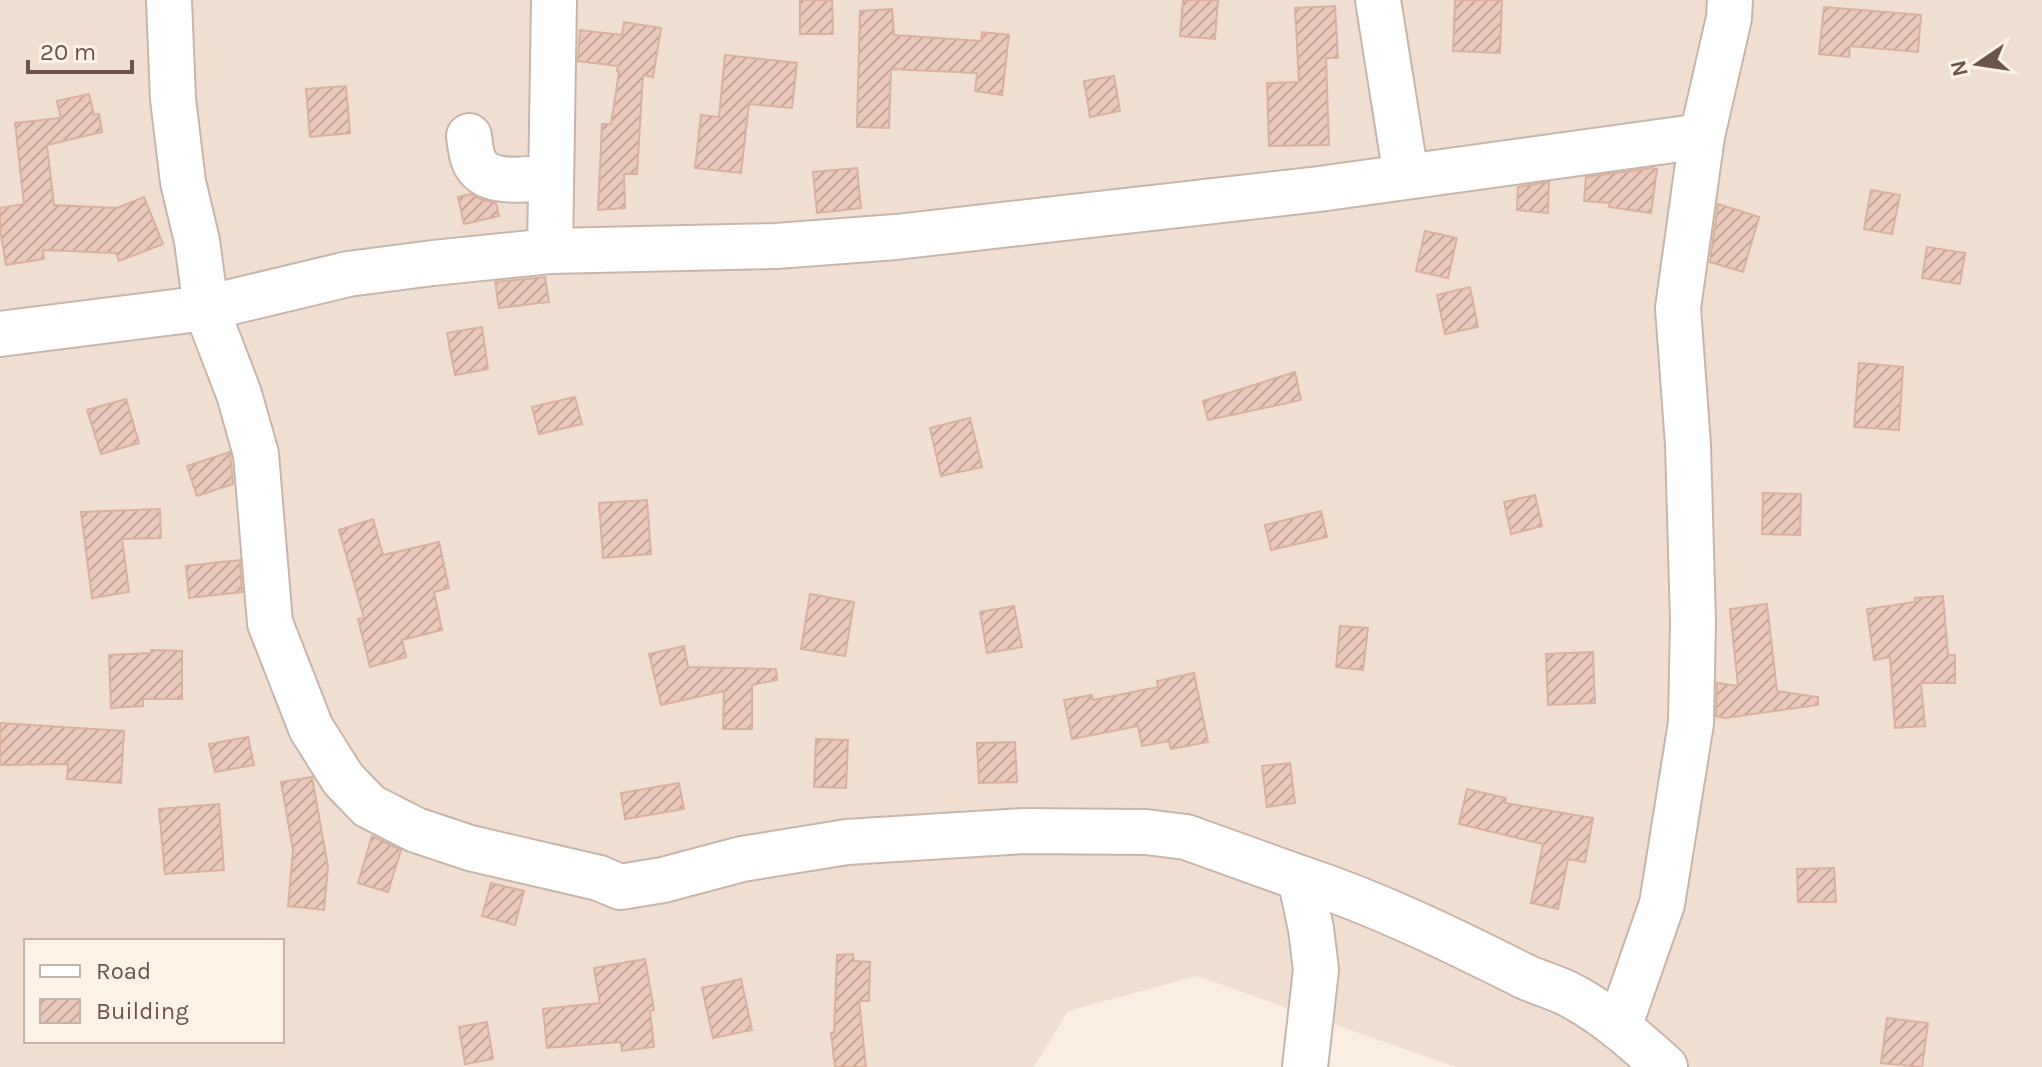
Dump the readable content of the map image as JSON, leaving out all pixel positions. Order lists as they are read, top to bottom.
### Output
{
  "legend": ["Road", "Building"],
  "scale_bar": "20 m",
  "north": "left"
}
